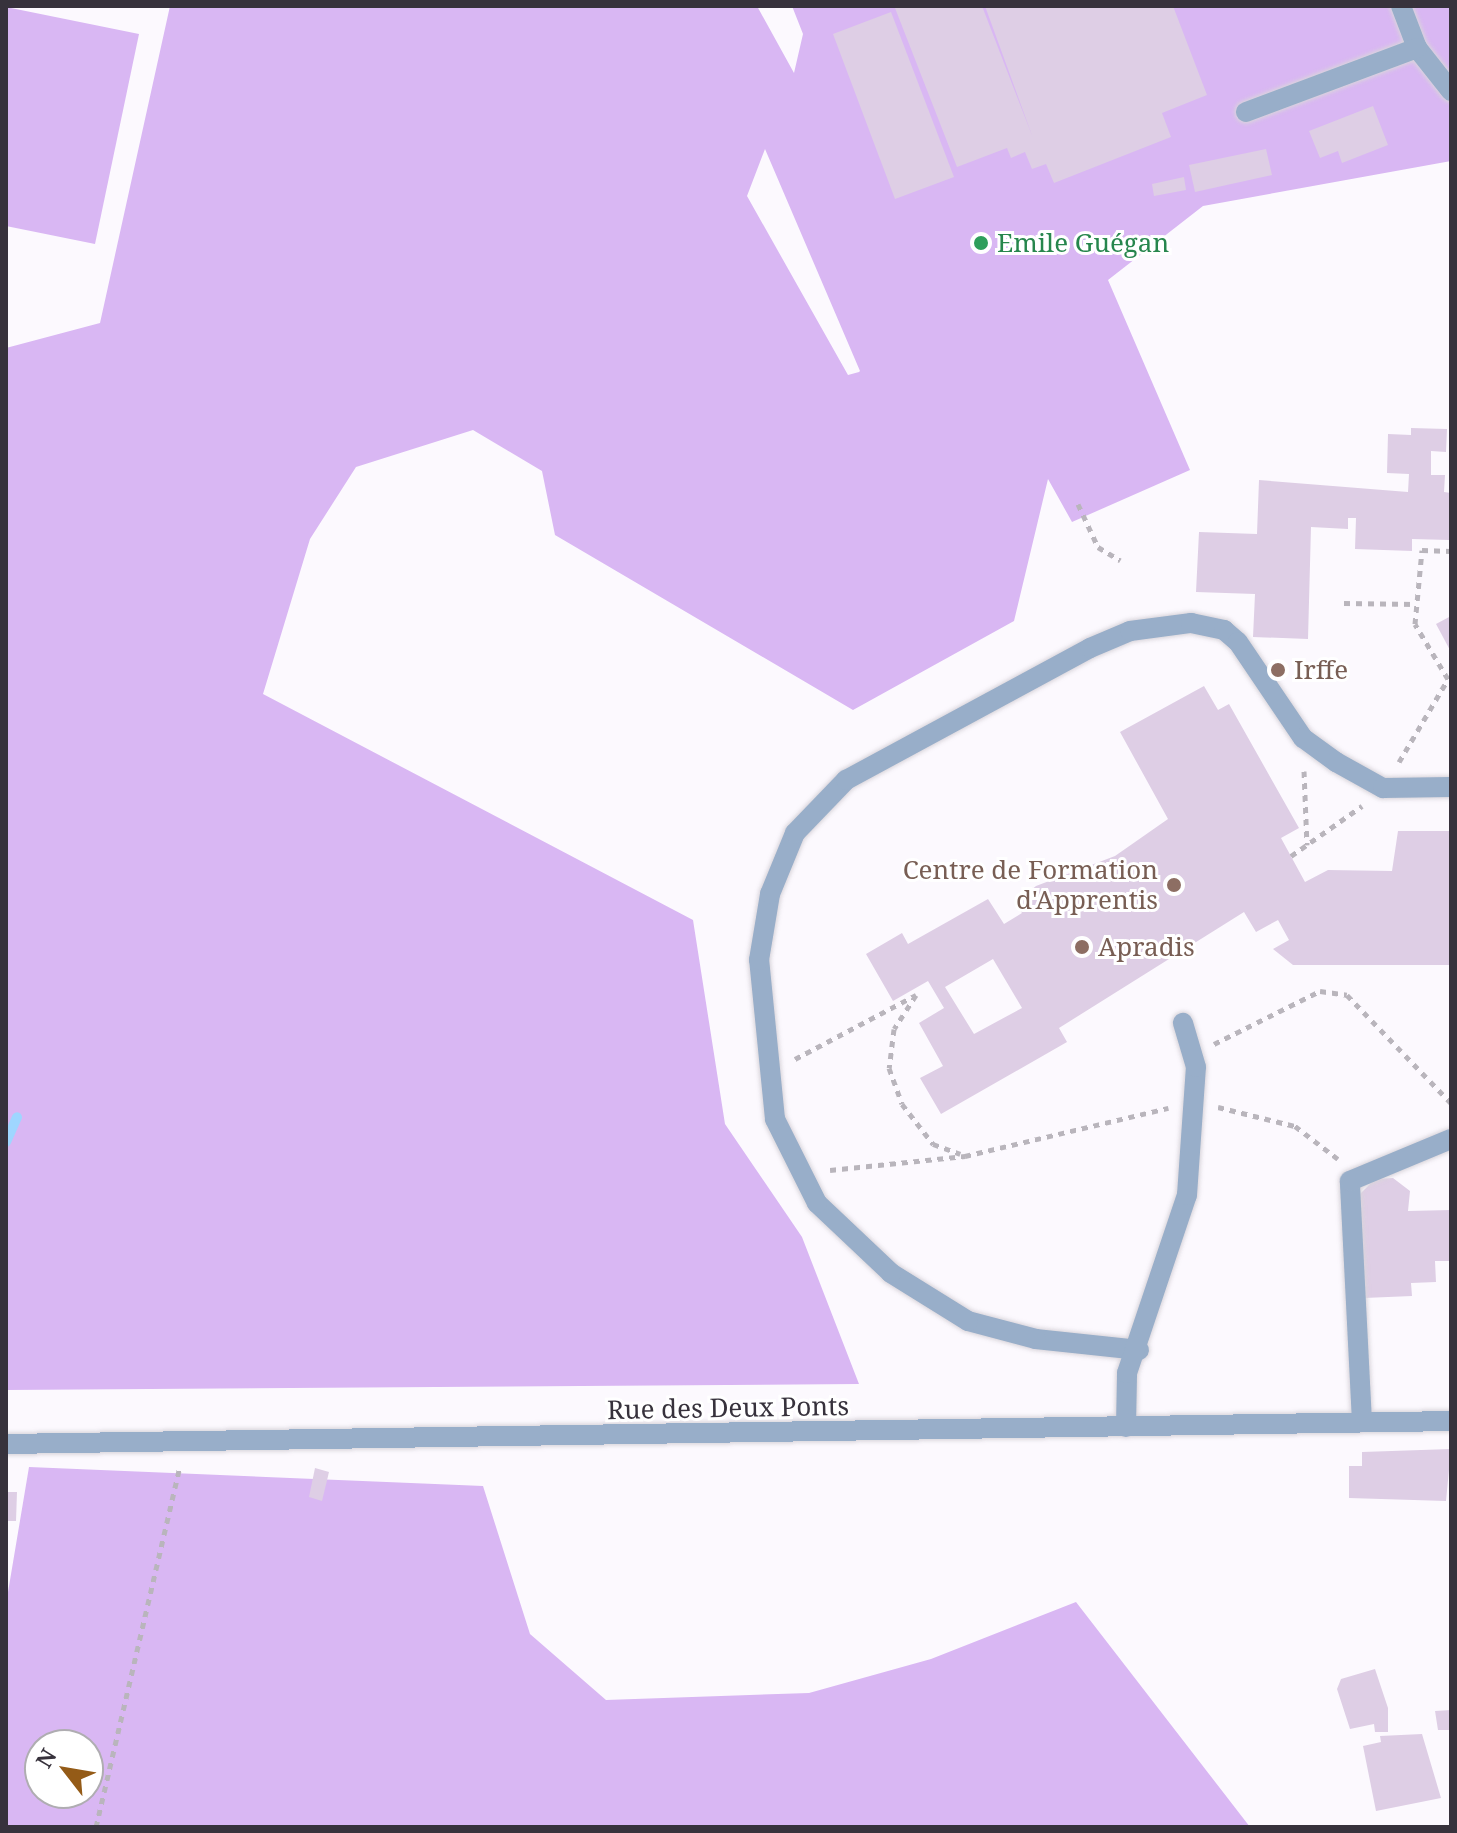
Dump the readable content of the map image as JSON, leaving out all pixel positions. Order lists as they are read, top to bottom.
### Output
{
  "streets": {
    "street": ["Rue des Deux Ponts"]
  },
  "places": [
    "Emile Guégan",
    "Irffe",
    "Centre de Formation d'Apprentis",
    "Apradis"
  ],
  "north": "top left"
}
